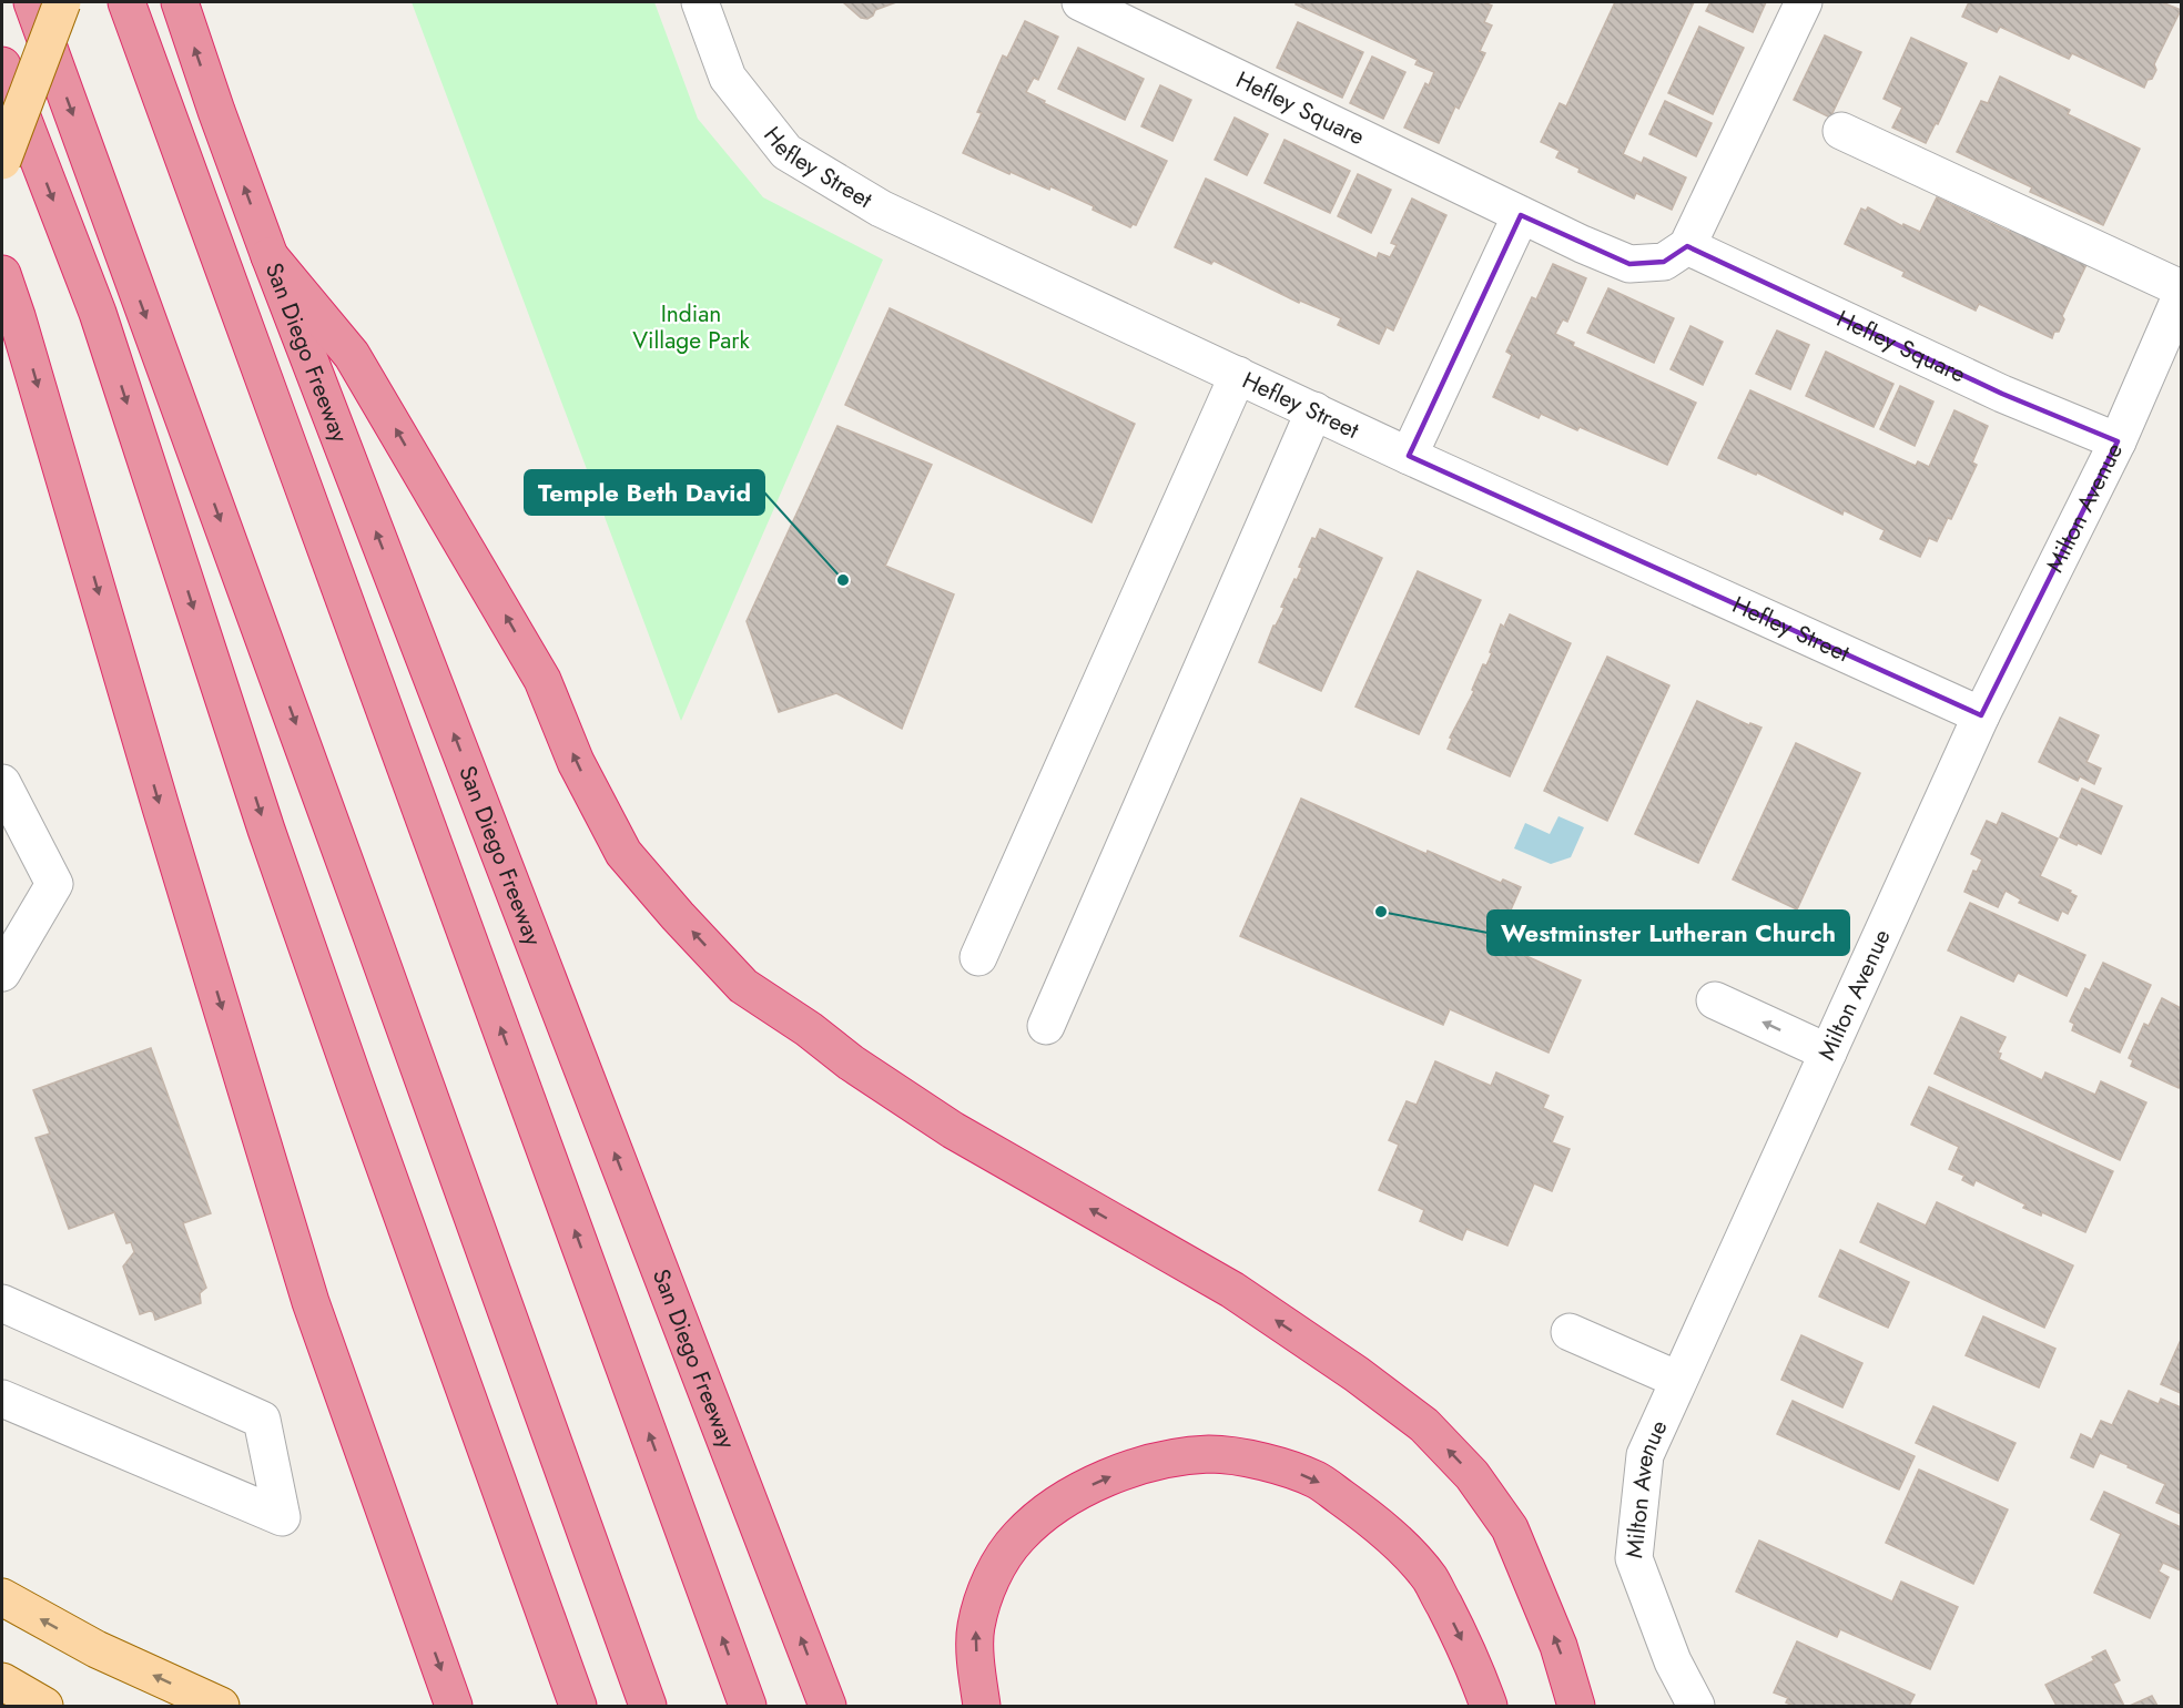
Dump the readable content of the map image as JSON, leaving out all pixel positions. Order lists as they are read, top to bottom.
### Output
{
  "streets": {
    "highway": ["San Diego Freeway"],
    "street": ["Hefley Square", "Hefley Street", "Milton Avenue"]
  },
  "crossings": [
    ["Hefley Square", "Milton Avenue"],
    ["Hefley Street", "Milton Avenue"]
  ],
  "parks": ["Indian Village Park"],
  "places": ["Temple Beth David", "Westminster Lutheran Church"]
}
